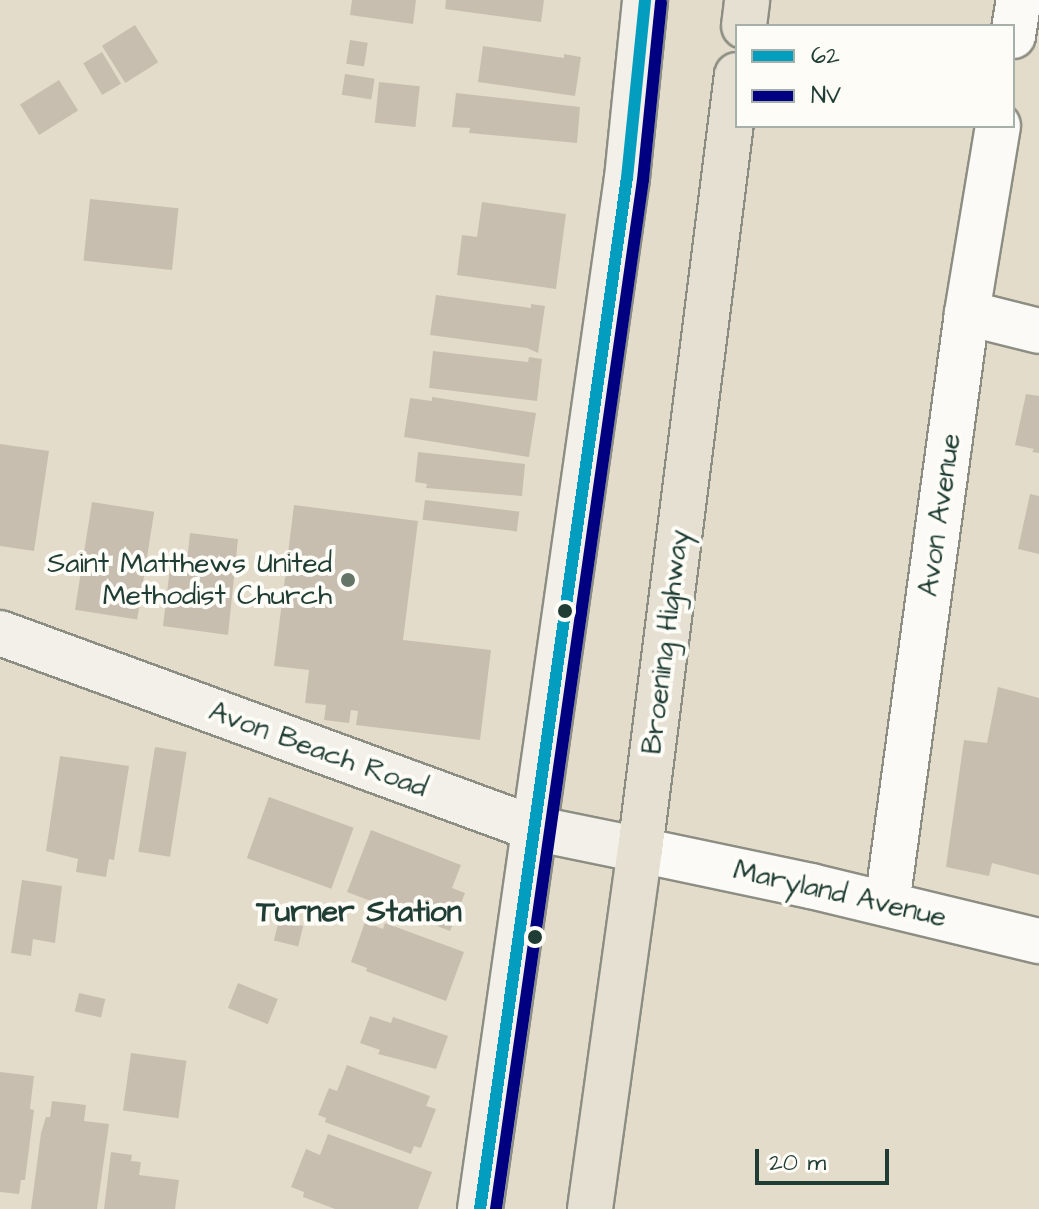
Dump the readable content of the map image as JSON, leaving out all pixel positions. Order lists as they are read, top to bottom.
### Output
{
  "streets": {
    "main road": ["Broening Highway"],
    "street": ["Avon Avenue", "Avon Beach Road", "Maryland Avenue"]
  },
  "crossings": [
    ["Avon Avenue", "Maryland Avenue"],
    ["Broening Highway", "Avon Beach Road"],
    ["Broening Highway", "Maryland Avenue"],
    ["Avon Beach Road", "Maryland Avenue"]
  ],
  "districts": ["Turner Station"],
  "places": ["Saint Matthews United Methodist Church"],
  "lines": ["transit line 62", "transit line NV"],
  "legend": ["62", "NV"],
  "scale_bar": "20 m"
}
